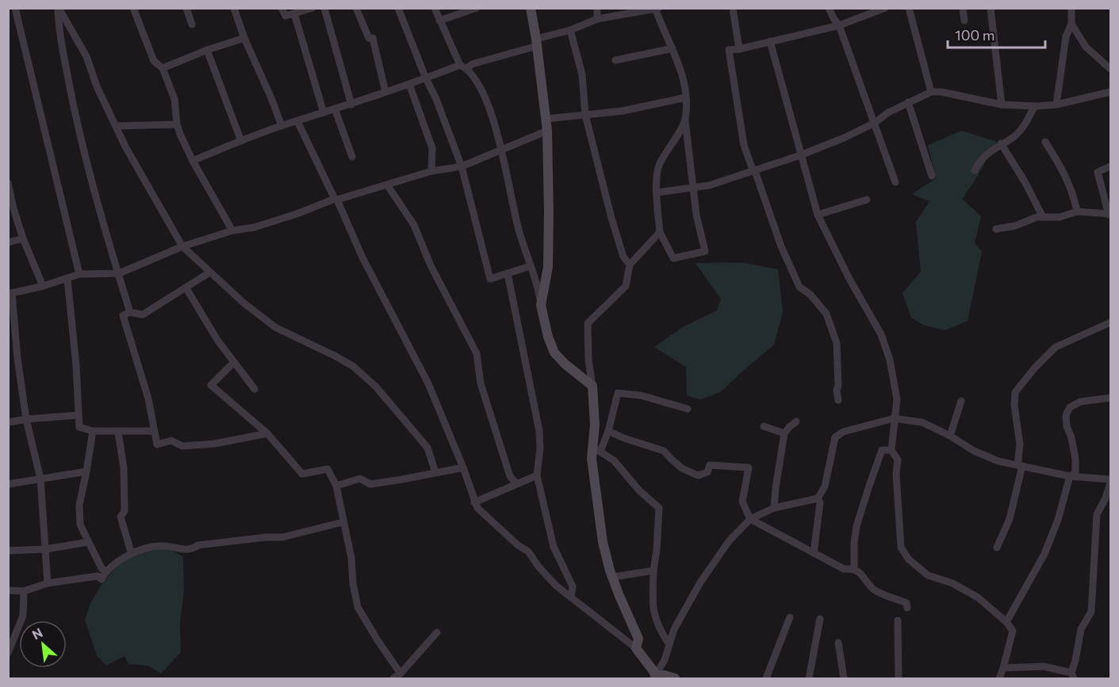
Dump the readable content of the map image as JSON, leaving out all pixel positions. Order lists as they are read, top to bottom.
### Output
{
  "scale_bar": "100 m",
  "north": "top left"
}
